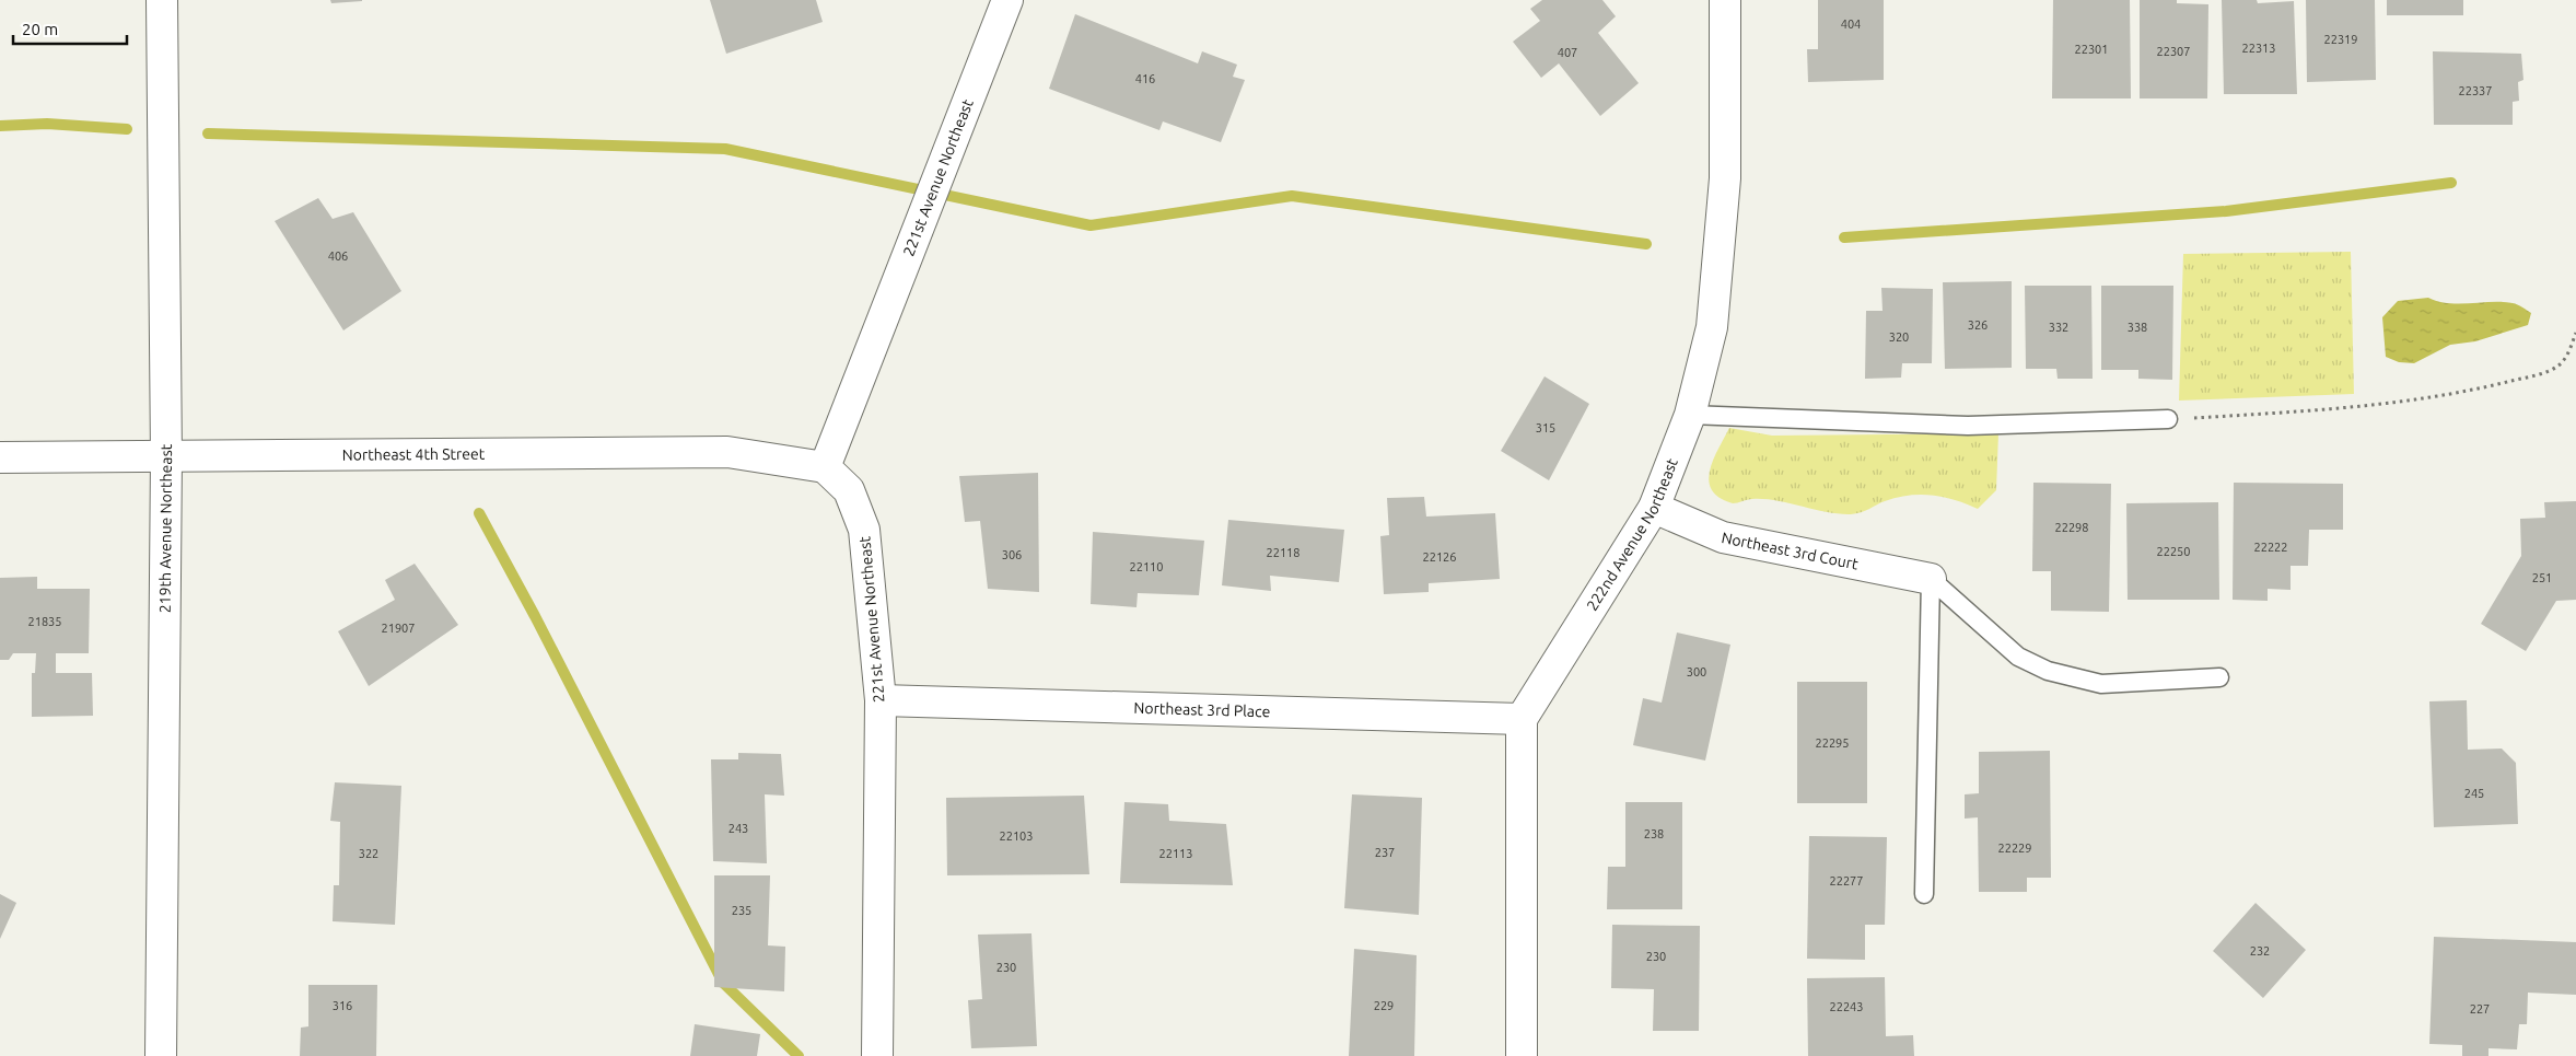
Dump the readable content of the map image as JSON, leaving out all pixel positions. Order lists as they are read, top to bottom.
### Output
{
  "streets": {
    "street": [
      "221st Avenue Northeast",
      "Northeast 4th Street",
      "219th Avenue Northeast",
      "222nd Avenue Northeast",
      "Northeast 3rd Court",
      "Northeast 3rd Place"
    ]
  },
  "crossings": [
    ["221st Avenue Northeast", "Northeast 4th Street"],
    ["221st Avenue Northeast", "Northeast 3rd Place"],
    ["Northeast 4th Street", "219th Avenue Northeast"],
    ["222nd Avenue Northeast", "Northeast 3rd Court"],
    ["222nd Avenue Northeast", "Northeast 3rd Place"]
  ],
  "house_numbers": [
    "404",
    "22319",
    "22313",
    "22301",
    "22307",
    "407",
    "416",
    "22337",
    "406",
    "326",
    "332",
    "338",
    "320",
    "315",
    "22298",
    "22222",
    "22250",
    "22118",
    "306",
    "22126",
    "22110",
    "251",
    "21835",
    "21907",
    "300",
    "22295",
    "245",
    "243",
    "238",
    "22103",
    "22229",
    "237",
    "322",
    "22113",
    "22277",
    "235",
    "232",
    "230",
    "230",
    "316",
    "229",
    "22243",
    "227"
  ],
  "scale_bar": "20 m"
}
